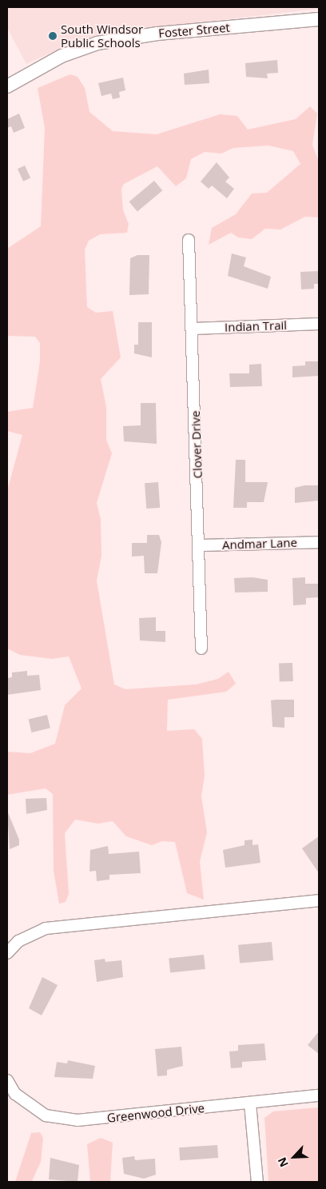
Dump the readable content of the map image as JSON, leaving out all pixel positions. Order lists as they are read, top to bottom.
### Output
{
  "streets": {
    "street": [
      "Foster Street",
      "Indian Trail",
      "Clover Drive",
      "Andmar Lane",
      "Greenwood Drive"
    ]
  },
  "crossings": [
    ["Indian Trail", "Clover Drive"],
    ["Clover Drive", "Andmar Lane"]
  ],
  "places": ["South Windsor Public Schools"],
  "north": "bottom left"
}
